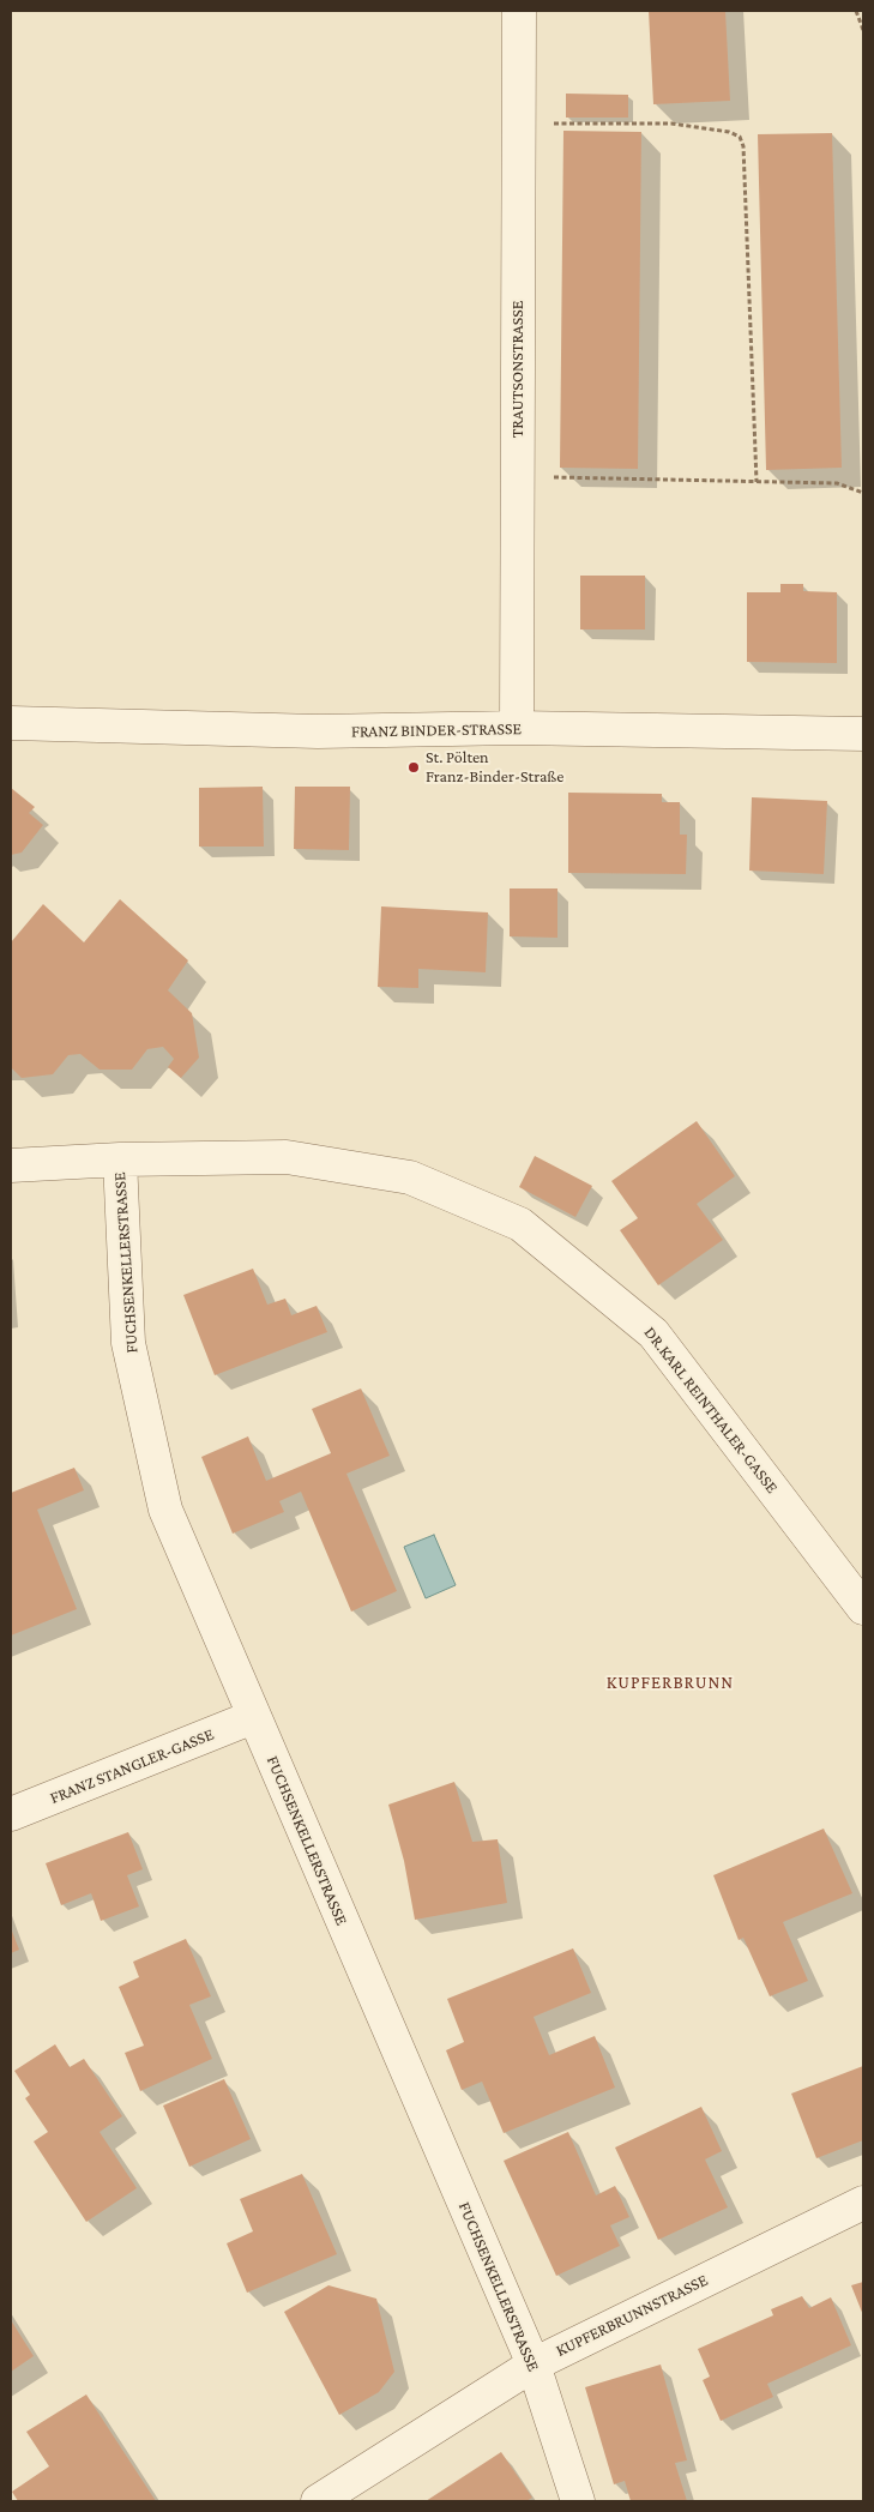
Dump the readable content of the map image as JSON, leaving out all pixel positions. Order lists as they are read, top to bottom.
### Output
{
  "streets": {
    "street": [
      "TRAUTSONSTRASSE",
      "FRANZ BINDER-STRASSE",
      "FUCHSENKELLERSTRASSE",
      "DR.KARL REINTHALER-GASSE",
      "FRANZ STANGLER-GASSE",
      "KUPFERBRUNNSTRASSE"
    ]
  },
  "crossings": [
    ["TRAUTSONSTRASSE", "FRANZ BINDER-STRASSE"],
    ["FUCHSENKELLERSTRASSE", "DR.KARL REINTHALER-GASSE"],
    ["FUCHSENKELLERSTRASSE", "FRANZ STANGLER-GASSE"],
    ["FUCHSENKELLERSTRASSE", "KUPFERBRUNNSTRASSE"]
  ],
  "districts": ["KUPFERBRUNN"],
  "places": ["St. Pölten Franz-Binder-Straße"]
}
